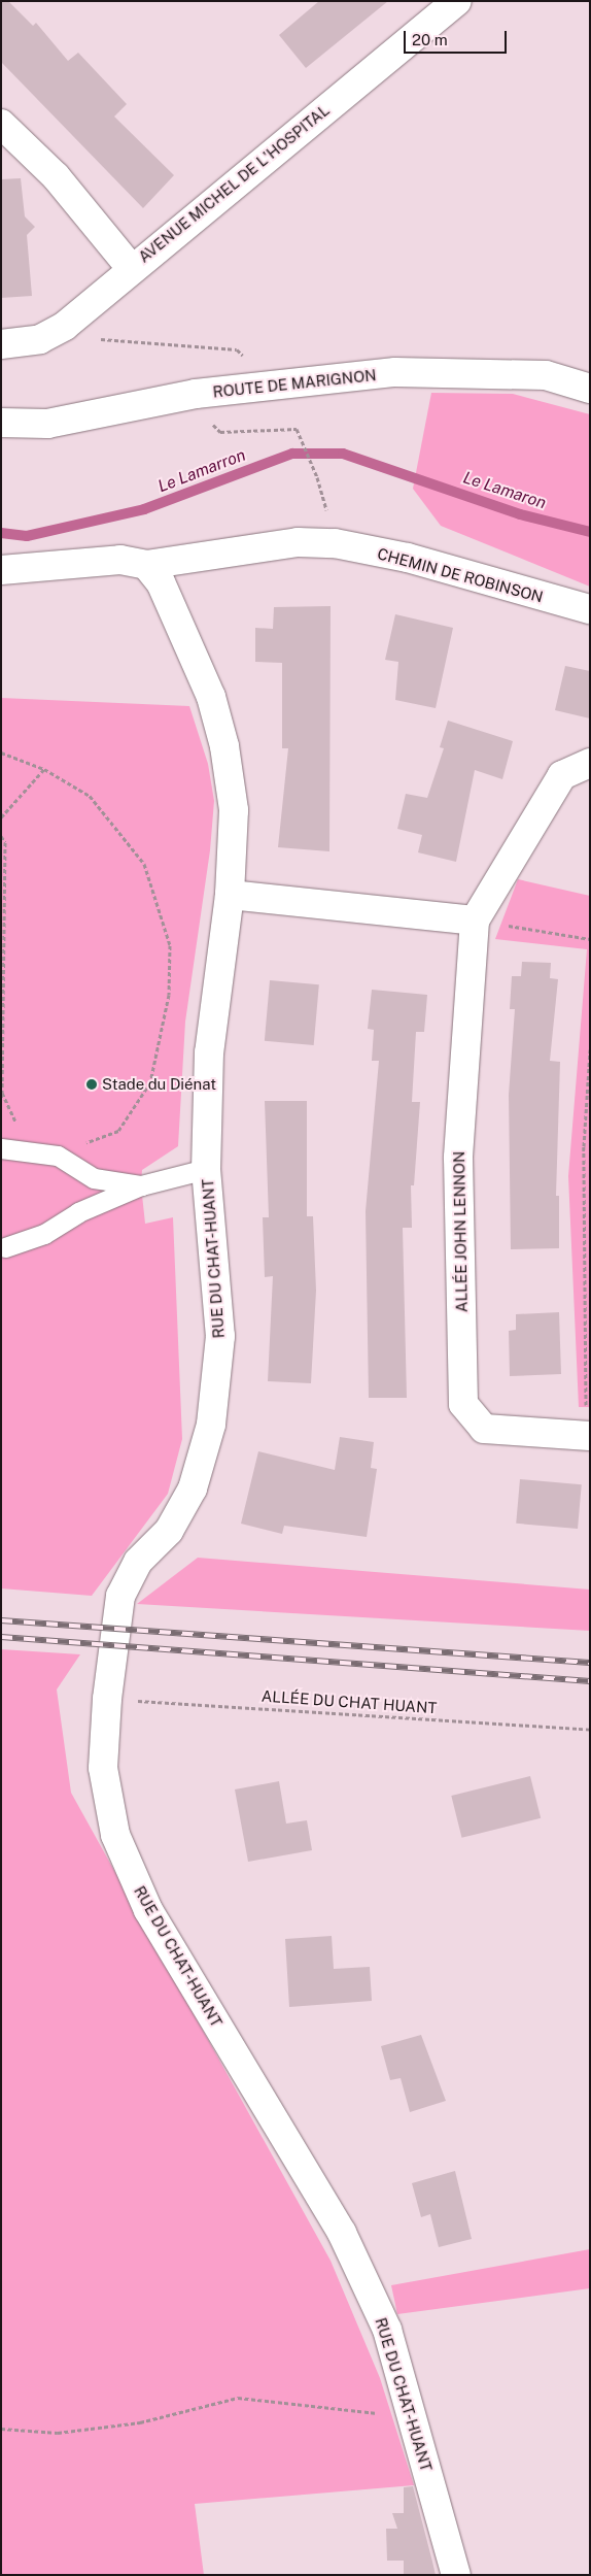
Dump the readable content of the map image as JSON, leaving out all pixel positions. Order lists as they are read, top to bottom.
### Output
{
  "streets": {
    "street": [
      "AVENUE MICHEL DE L'HOSPITAL",
      "ROUTE DE MARIGNON",
      "CHEMIN DE ROBINSON",
      "ALLÉE JOHN LENNON",
      "RUE DU CHAT-HUANT"
    ],
    "path": ["ALLÉE DU CHAT HUANT"]
  },
  "crossings": [
    ["CHEMIN DE ROBINSON", "RUE DU CHAT-HUANT"],
    ["RUE DU CHAT-HUANT", "ALLÉE DU CHAT HUANT"]
  ],
  "water": ["Le Lamarron", "Le Lamaron"],
  "places": ["Stade du Diénat"],
  "scale_bar": "20 m"
}
